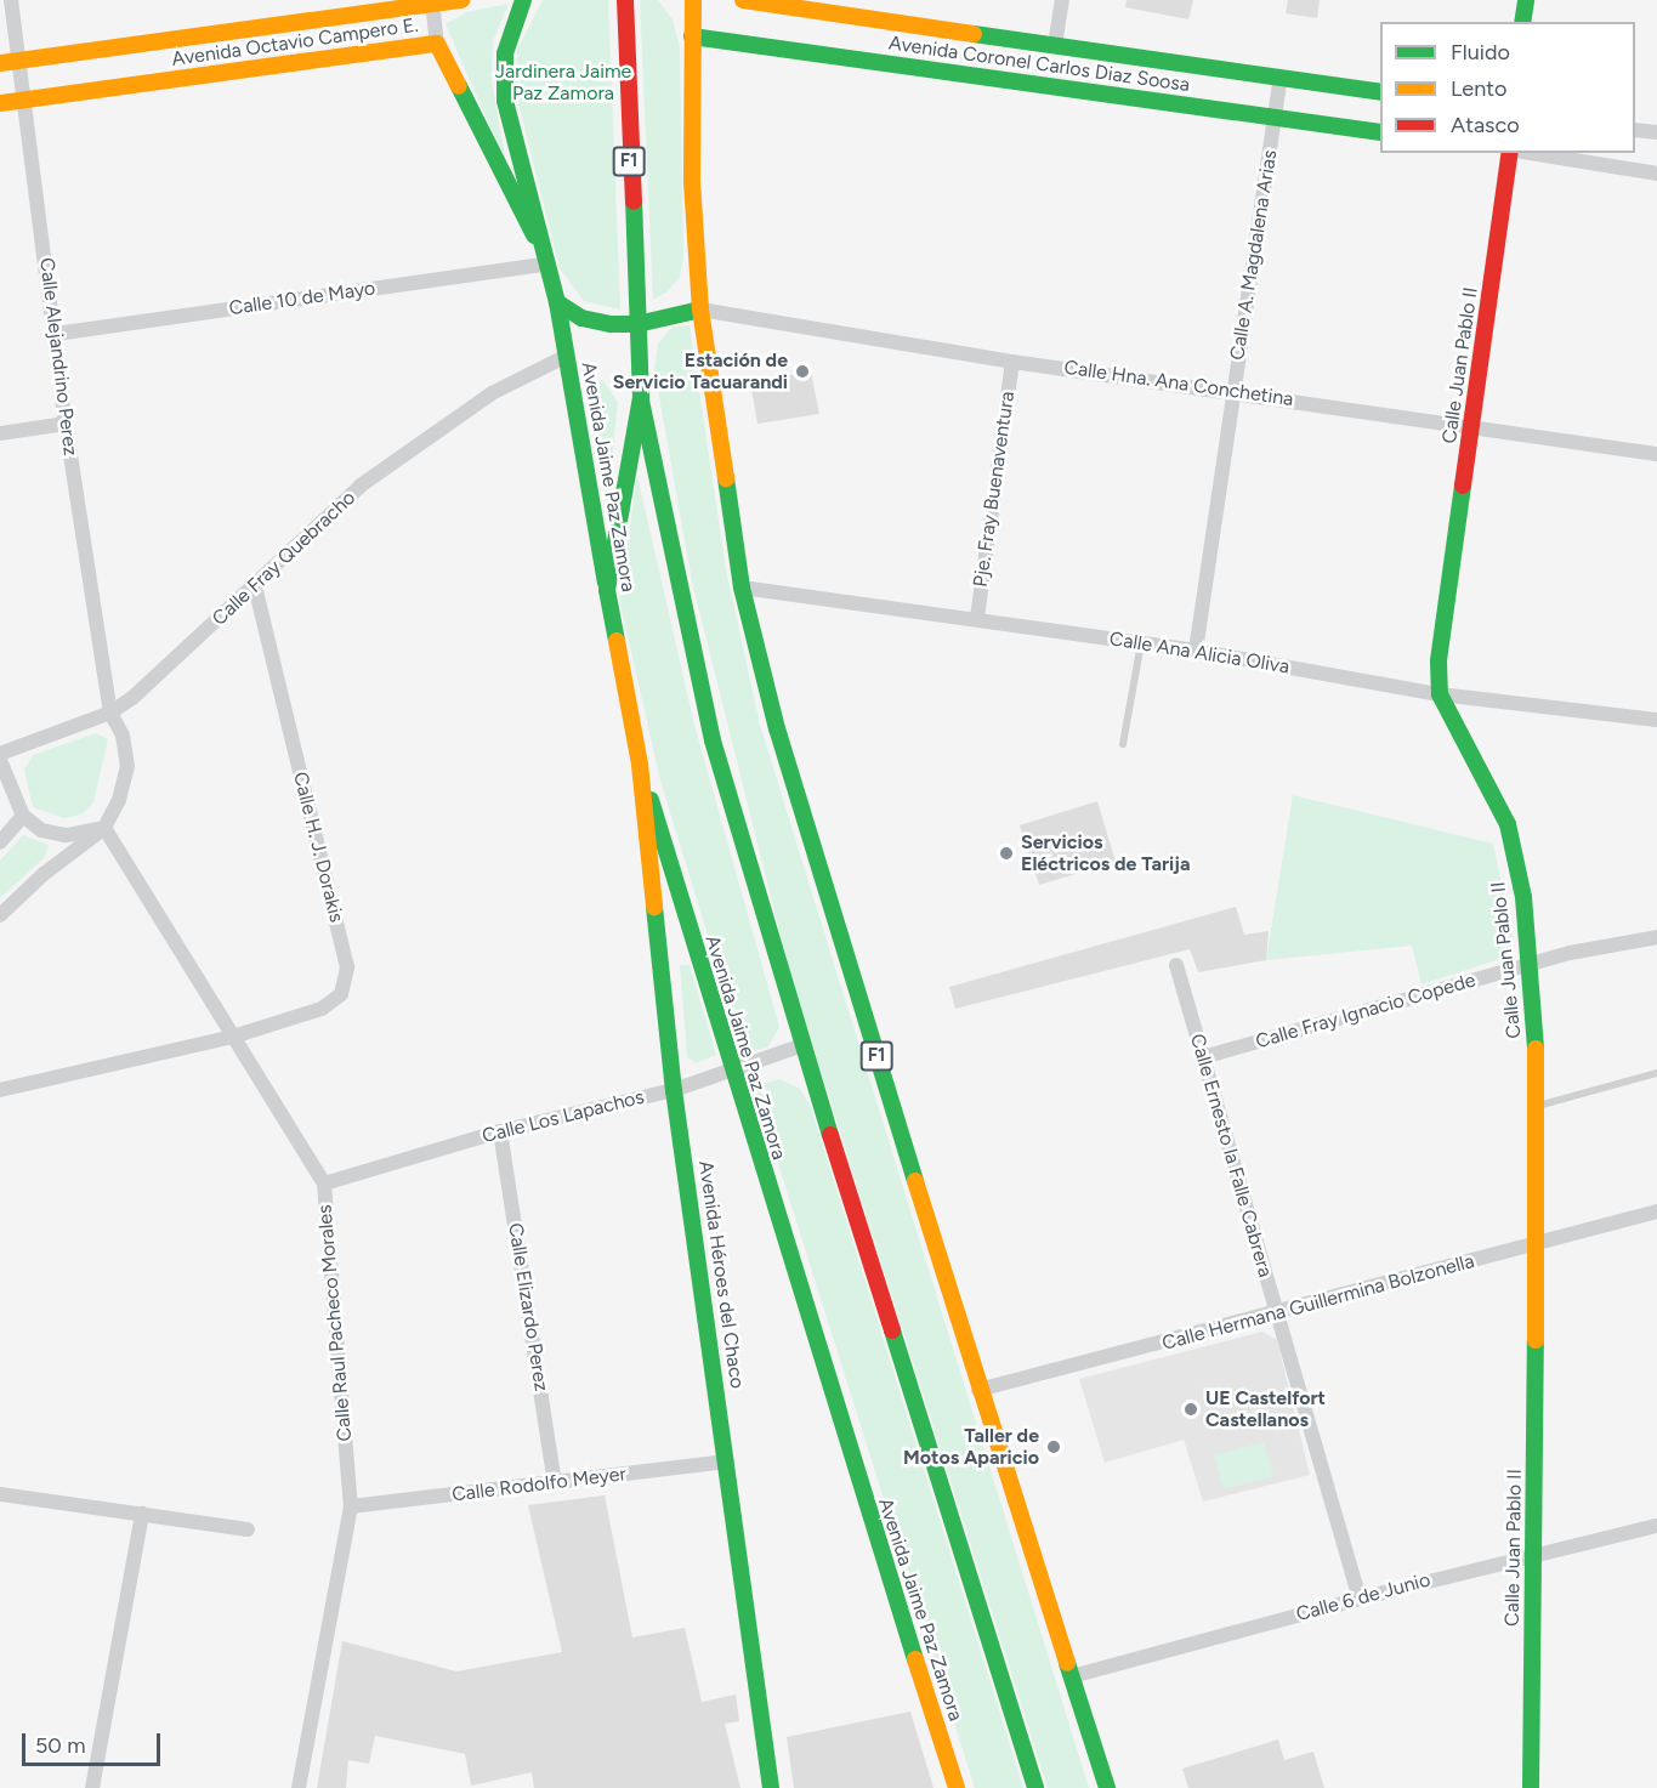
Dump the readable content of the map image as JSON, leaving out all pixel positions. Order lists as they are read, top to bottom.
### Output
{
  "streets": {
    "main road": [
      "Avenida Octavio Campero E.",
      "Avenida Coronel Carlos Diaz Soosa",
      "F1",
      "Calle Juan Pablo II",
      "Avenida Jaime Paz Zamora",
      "Avenida Héroes del Chaco"
    ],
    "street": [
      "Calle A. Magdalena Arias",
      "Calle 10 de Mayo",
      "Calle Alejandrino Perez",
      "Calle Hna. Ana Conchetina",
      "Pje. Fray Buenaventura",
      "Calle Fray Quebracho",
      "Calle Ana Alicia Oliva",
      "Calle H. J. Dorakis",
      "Calle Fray Ignacio Copede",
      "Calle Los Lapachos",
      "Calle Ernesto la Falle Cabrera",
      "Calle Hermana Guillermina Bolzonella",
      "Calle Elizardo Perez",
      "Calle Raul Pacheco Morales",
      "Calle Rodolfo Meyer",
      "Calle 6 de Junio"
    ]
  },
  "crossings": [
    ["Avenida Octavio Campero E.", "Calle 10 de Mayo"],
    ["Avenida Octavio Campero E.", "Calle Alejandrino Perez"],
    ["Avenida Octavio Campero E.", "Avenida Jaime Paz Zamora"],
    ["Avenida Coronel Carlos Diaz Soosa", "F1"],
    ["Avenida Coronel Carlos Diaz Soosa", "Calle A. Magdalena Arias"],
    ["F1", "Calle Hna. Ana Conchetina"],
    ["F1", "Avenida Jaime Paz Zamora"],
    ["F1", "Calle Ana Alicia Oliva"],
    ["F1", "Calle Hermana Guillermina Bolzonella"],
    ["F1", "Calle 6 de Junio"],
    ["Calle A. Magdalena Arias", "Calle Hna. Ana Conchetina"],
    ["Calle A. Magdalena Arias", "Calle Ana Alicia Oliva"],
    ["Calle 10 de Mayo", "Calle Alejandrino Perez"],
    ["Calle 10 de Mayo", "Avenida Jaime Paz Zamora"],
    ["Calle Alejandrino Perez", "Calle Fray Quebracho"],
    ["Calle Alejandrino Perez", "Calle Raul Pacheco Morales"],
    ["Calle Juan Pablo II", "Calle Hna. Ana Conchetina"],
    ["Calle Juan Pablo II", "Calle Ana Alicia Oliva"],
    ["Calle Juan Pablo II", "Calle Fray Ignacio Copede"],
    ["Calle Juan Pablo II", "Calle Hermana Guillermina Bolzonella"],
    ["Calle Juan Pablo II", "Calle 6 de Junio"],
    ["Calle Hna. Ana Conchetina", "Pje. Fray Buenaventura"],
    ["Avenida Jaime Paz Zamora", "Calle Fray Quebracho"],
    ["Avenida Jaime Paz Zamora", "Calle Los Lapachos"],
    ["Avenida Jaime Paz Zamora", "Avenida Héroes del Chaco"],
    ["Pje. Fray Buenaventura", "Calle Ana Alicia Oliva"],
    ["Calle Fray Quebracho", "Calle H. J. Dorakis"],
    ["Calle H. J. Dorakis", "Calle Raul Pacheco Morales"],
    ["Calle Fray Ignacio Copede", "Calle Ernesto la Falle Cabrera"],
    ["Calle Los Lapachos", "Avenida Héroes del Chaco"],
    ["Calle Los Lapachos", "Calle Elizardo Perez"],
    ["Calle Los Lapachos", "Calle Raul Pacheco Morales"],
    ["Calle Ernesto la Falle Cabrera", "Calle Hermana Guillermina Bolzonella"],
    ["Calle Ernesto la Falle Cabrera", "Calle 6 de Junio"],
    ["Avenida Héroes del Chaco", "Calle Rodolfo Meyer"],
    ["Calle Elizardo Perez", "Calle Rodolfo Meyer"],
    ["Calle Raul Pacheco Morales", "Calle Rodolfo Meyer"]
  ],
  "parks": ["Jardinera Jaime Paz Zamora"],
  "places": [
    "Estación de Servicio Tacuarandi",
    "Servicios Eléctricos de Tarija",
    "UE Castelfort Castellanos",
    "Taller de Motos Aparicio"
  ],
  "legend": ["Fluido", "Lento", "Atasco"],
  "scale_bar": "50 m"
}
